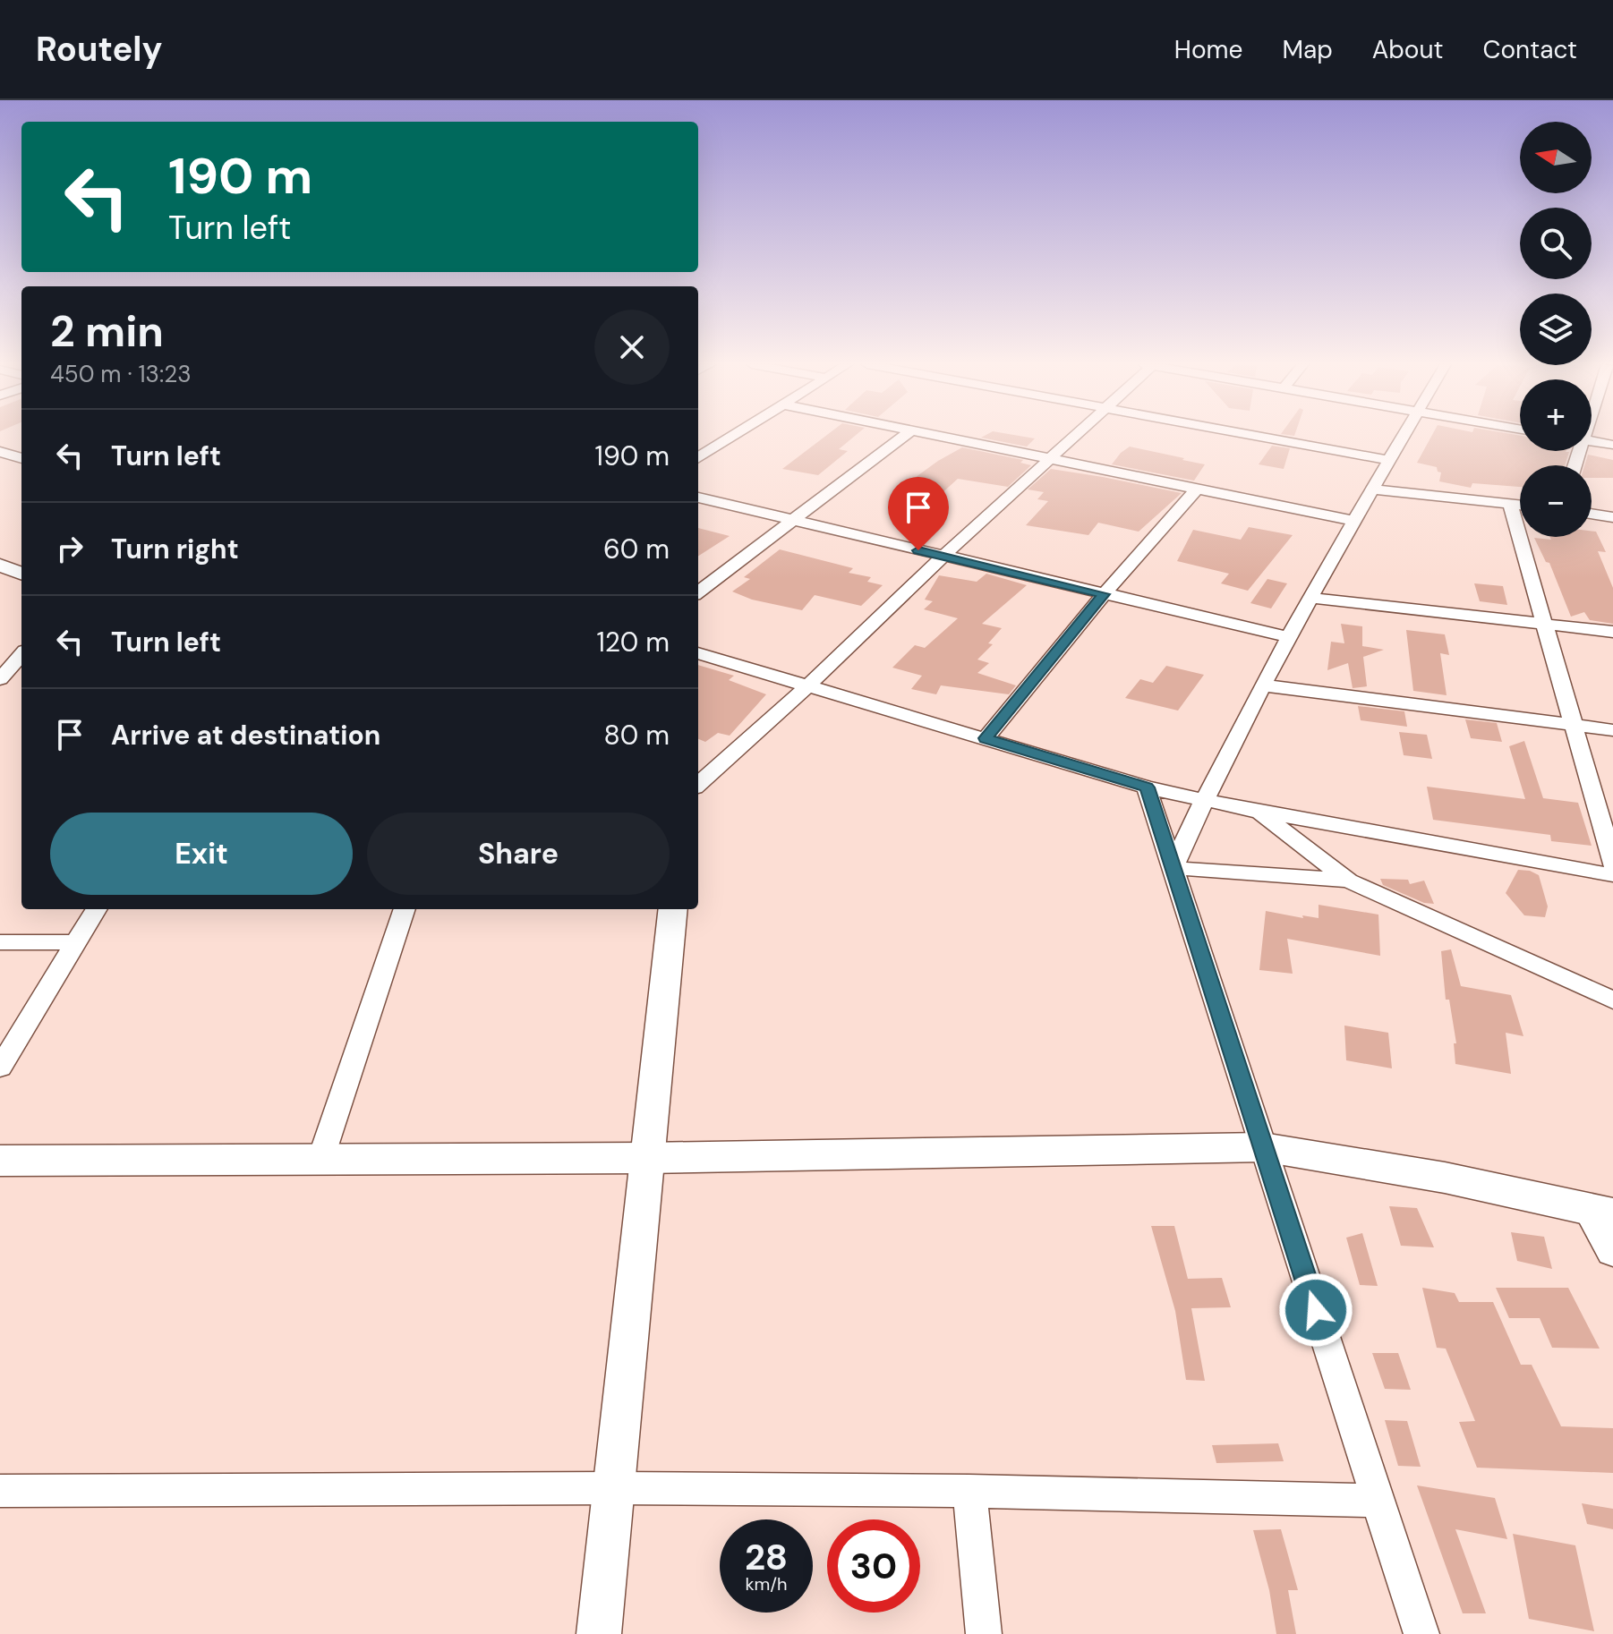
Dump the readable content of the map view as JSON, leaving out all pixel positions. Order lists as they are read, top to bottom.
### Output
{
  "north": "left",
  "page": {
    "header": "Routely",
    "nav": [
      "Home",
      "Map",
      "About",
      "Contact"
    ],
    "map_buttons": ["+", "−"],
    "turn": ["190 m", "Turn left"],
    "heading": ["2 min", "450 m · 13:23"],
    "list": [
      {
        "name": "Turn left",
        "value": "190 m"
      },
      {
        "name": "Turn right",
        "value": "60 m"
      },
      {
        "name": "Turn left",
        "value": "120 m"
      },
      {
        "name": "Arrive at destination",
        "value": "80 m"
      }
    ],
    "buttons": ["Exit", "Share"],
    "speed": "28 km/h",
    "limit": "30"
  }
}
